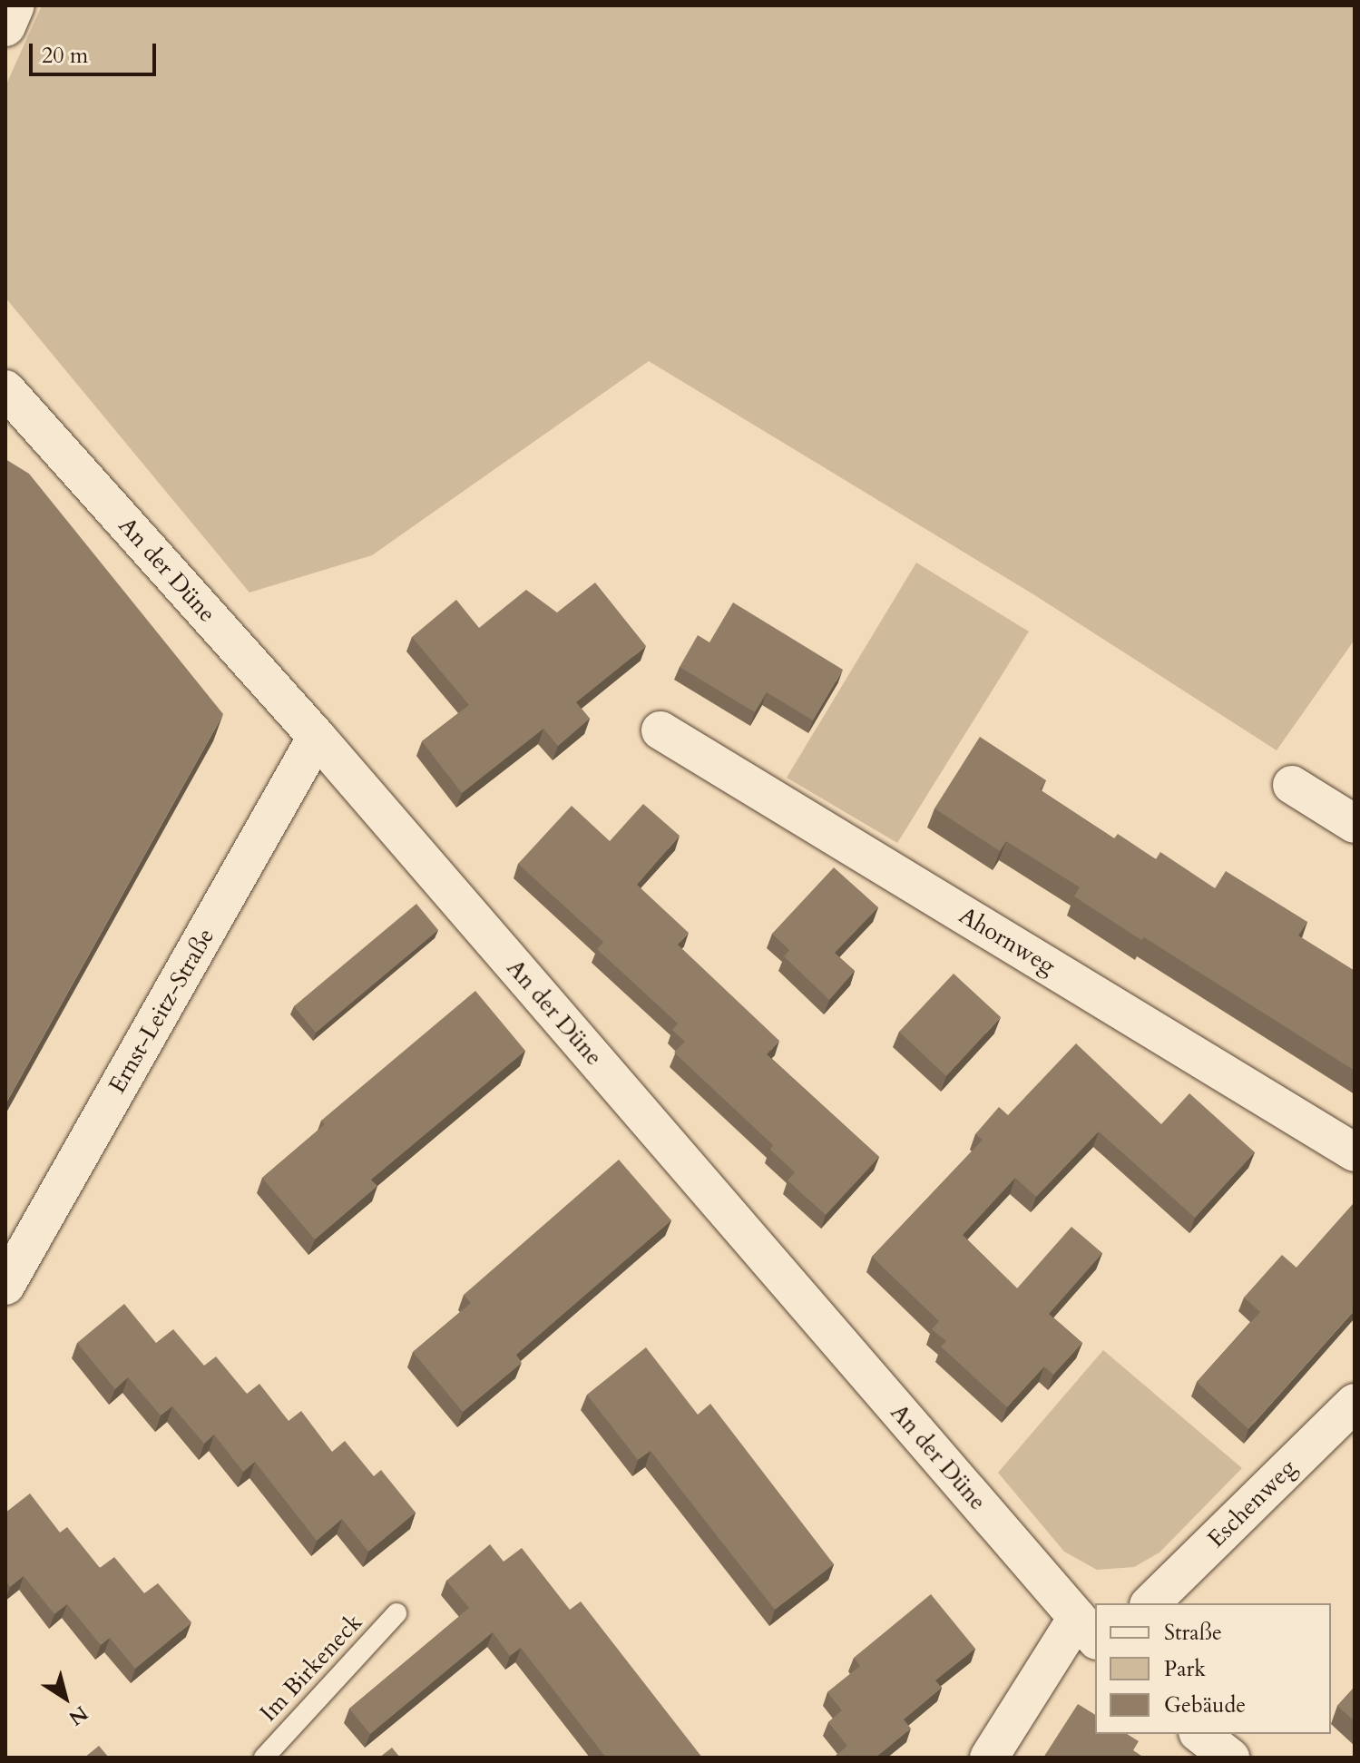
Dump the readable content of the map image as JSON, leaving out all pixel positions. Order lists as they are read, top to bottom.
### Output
{
  "streets": {
    "street": [
      "An der Düne",
      "Ahornweg",
      "Ernst-Leitz-Straße",
      "Eschenweg"
    ],
    "lane": ["Im Birkeneck"]
  },
  "crossings": [
    ["An der Düne", "Ernst-Leitz-Straße"]
  ],
  "legend": ["Straße", "Park", "Gebäude"],
  "scale_bar": "20 m",
  "north": "bottom right"
}
